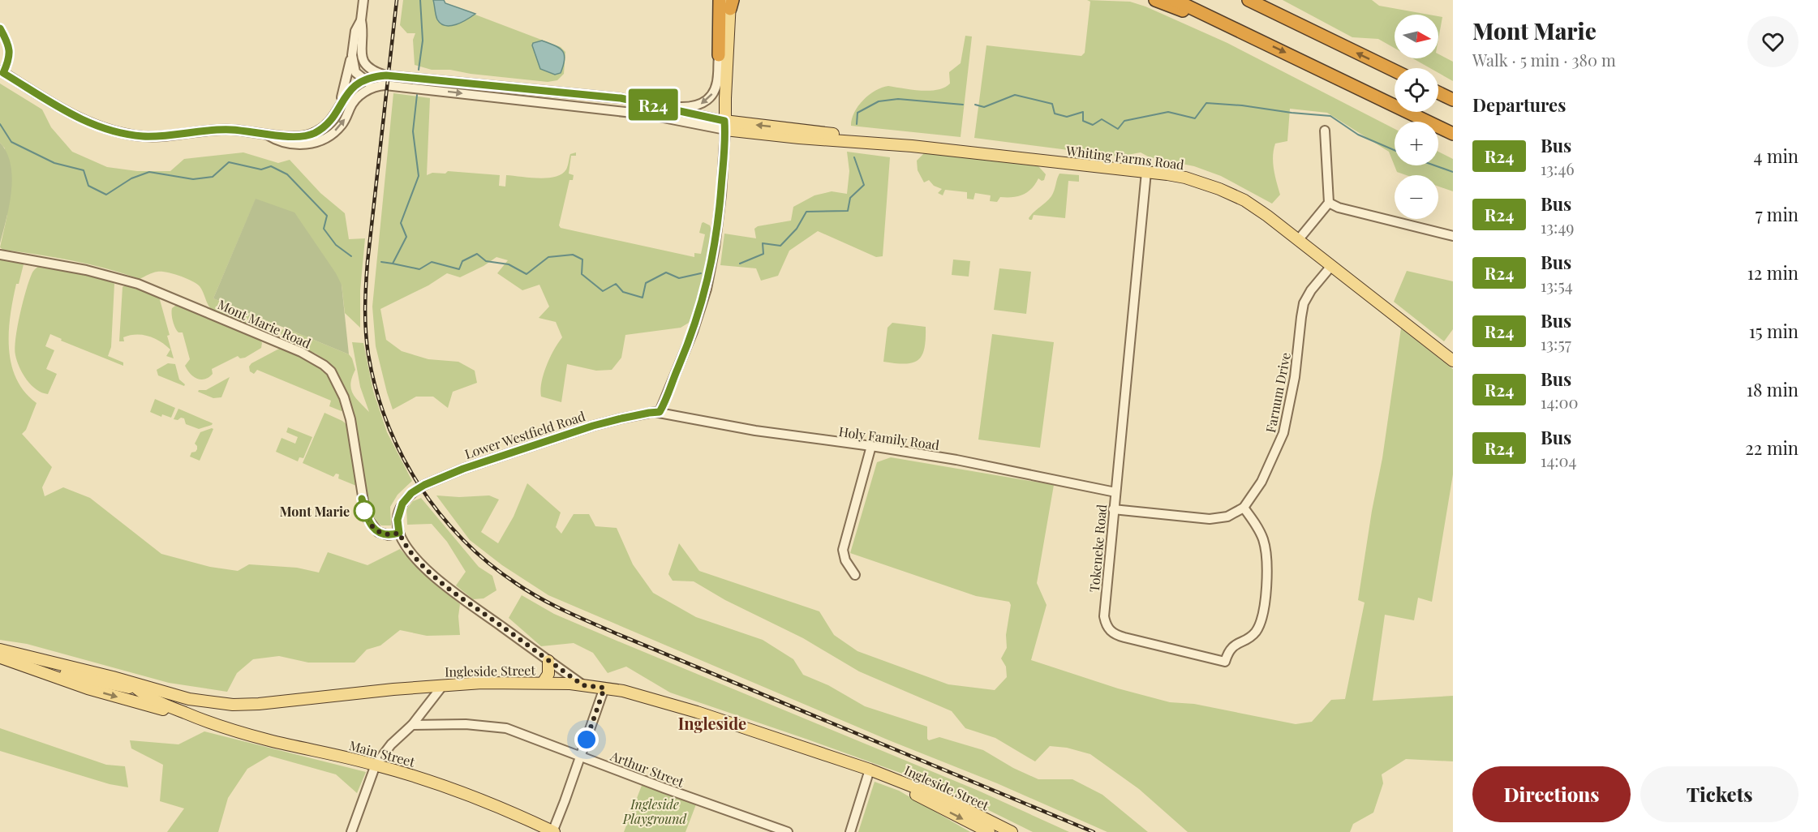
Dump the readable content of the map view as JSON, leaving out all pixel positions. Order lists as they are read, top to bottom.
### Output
{
  "streets": {
    "main road": ["Whiting Farms Road", "Ingleside Street", "Main Street"],
    "street": [
      "Mont Marie Road",
      "Farnum Drive",
      "Lower Westfield Road",
      "Holy Family Road",
      "Tokeneke Road",
      "Arthur Street"
    ]
  },
  "crossings": [
    ["Whiting Farms Road", "Farnum Drive"],
    ["Whiting Farms Road", "Tokeneke Road"],
    ["Mont Marie Road", "Lower Westfield Road"],
    ["Farnum Drive", "Tokeneke Road"],
    ["Lower Westfield Road", "Holy Family Road"],
    ["Holy Family Road", "Tokeneke Road"],
    ["Ingleside Street", "Main Street"]
  ],
  "districts": ["Ingleside"],
  "parks": ["Ingleside Playground"],
  "places": ["Mont Marie"],
  "lines": ["bus line R24"],
  "north": "right",
  "page": {
    "on_map": "R24",
    "heading": [
      ["Mont Marie", "Walk · 5 min · 380 m"],
      "Departures"
    ],
    "map_buttons": ["+", "−"],
    "list": [
      {
        "mark": "R24",
        "name": "Bus",
        "note": "13:46",
        "value": "4 min"
      },
      {
        "mark": "R24",
        "name": "Bus",
        "note": "13:49",
        "value": "7 min"
      },
      {
        "mark": "R24",
        "name": "Bus",
        "note": "13:54",
        "value": "12 min"
      },
      {
        "mark": "R24",
        "name": "Bus",
        "note": "13:57",
        "value": "15 min"
      },
      {
        "mark": "R24",
        "name": "Bus",
        "note": "14:00",
        "value": "18 min"
      },
      {
        "mark": "R24",
        "name": "Bus",
        "note": "14:04",
        "value": "22 min"
      }
    ],
    "buttons": ["Directions", "Tickets"]
  }
}
